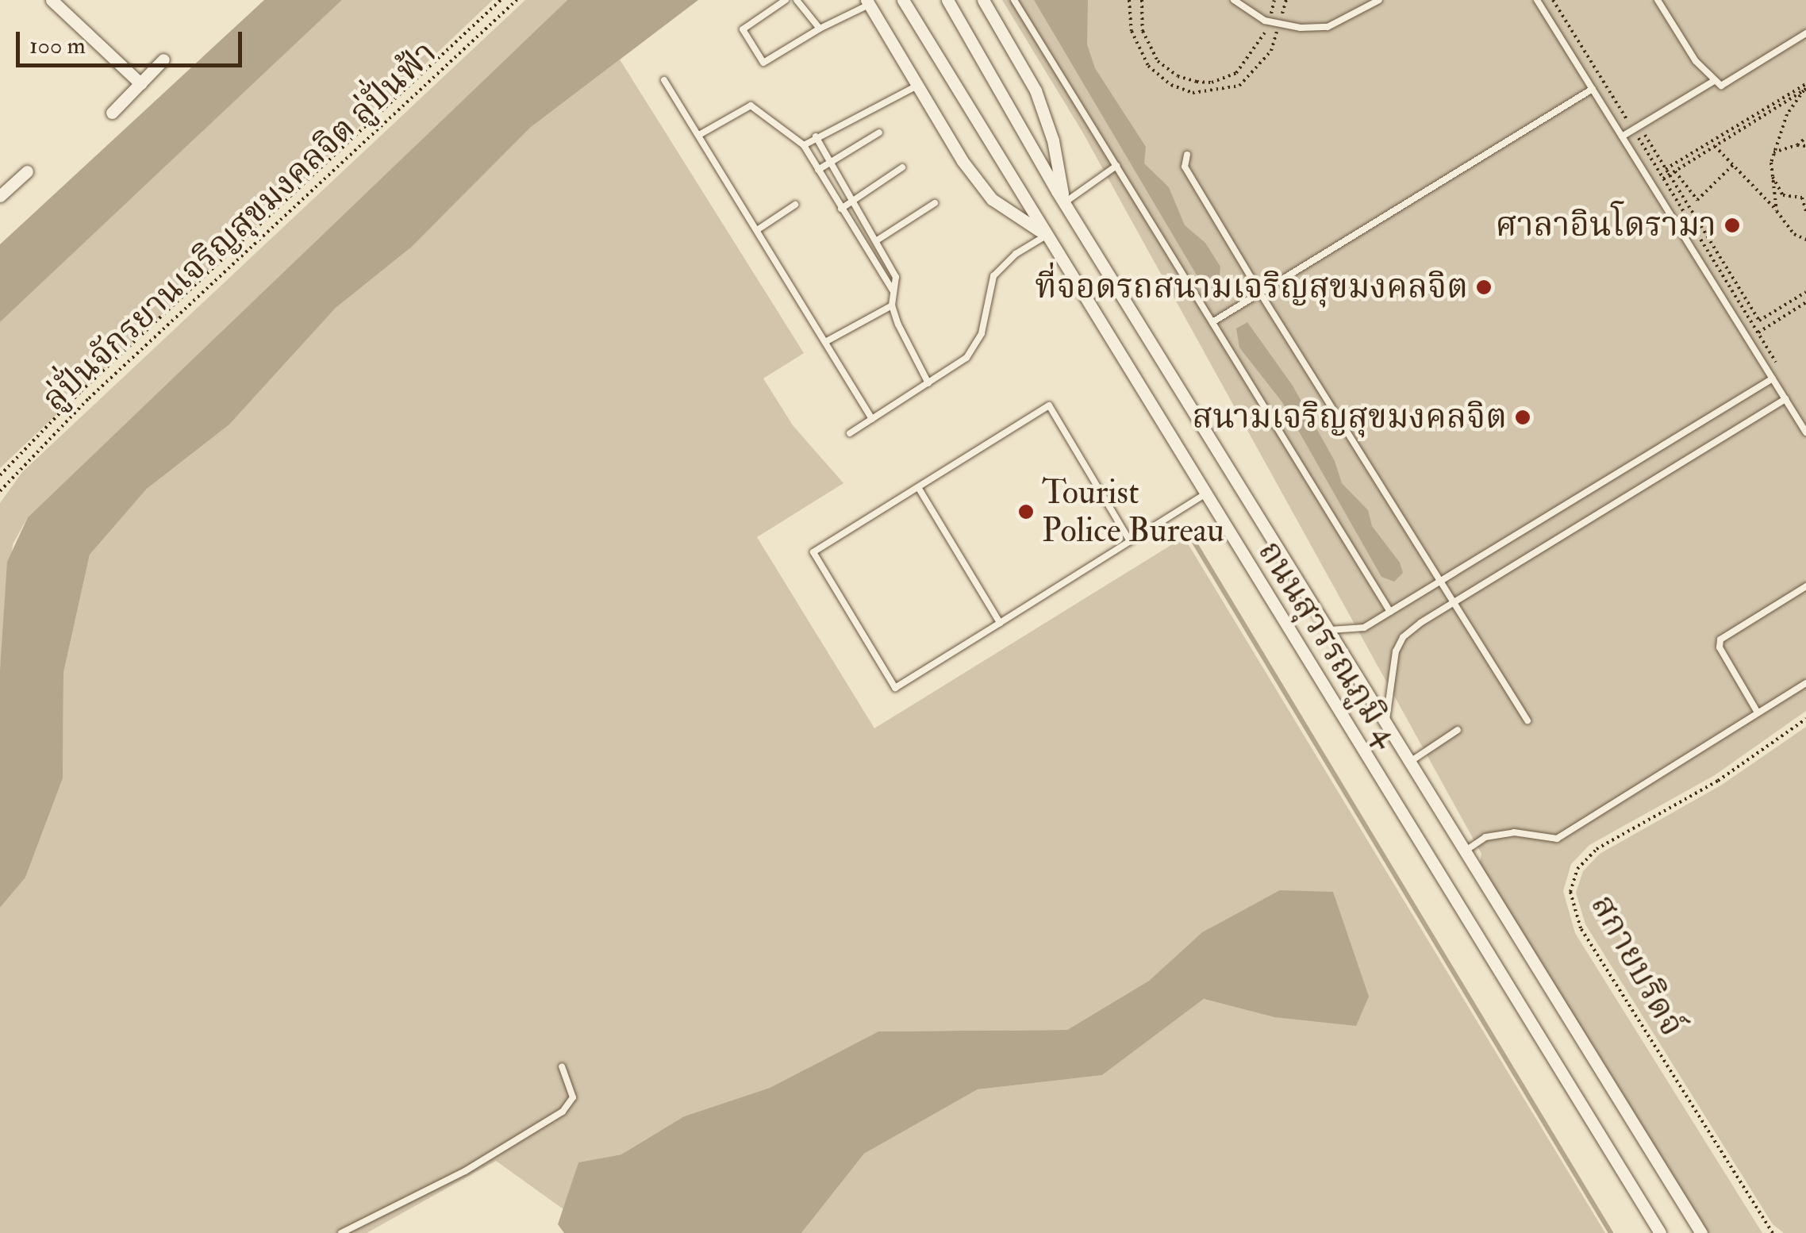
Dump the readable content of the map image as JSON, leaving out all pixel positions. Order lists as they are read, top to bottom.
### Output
{
  "streets": {
    "street": ["ถนนสุวรรณภูมิ 4"],
    "path": ["ลู่ปั่นจักรยานเจริญสุขมงคลจิต ลู่ปั่นฟ้า", "สกายบริดจ์"]
  },
  "places": [
    "ศาลาอินโดรามา",
    "ที่จอดรถสนามเจริญสุขมงคลจิต",
    "สนามเจริญสุขมงคลจิต",
    "Tourist Police Bureau"
  ],
  "scale_bar": "100 m"
}
